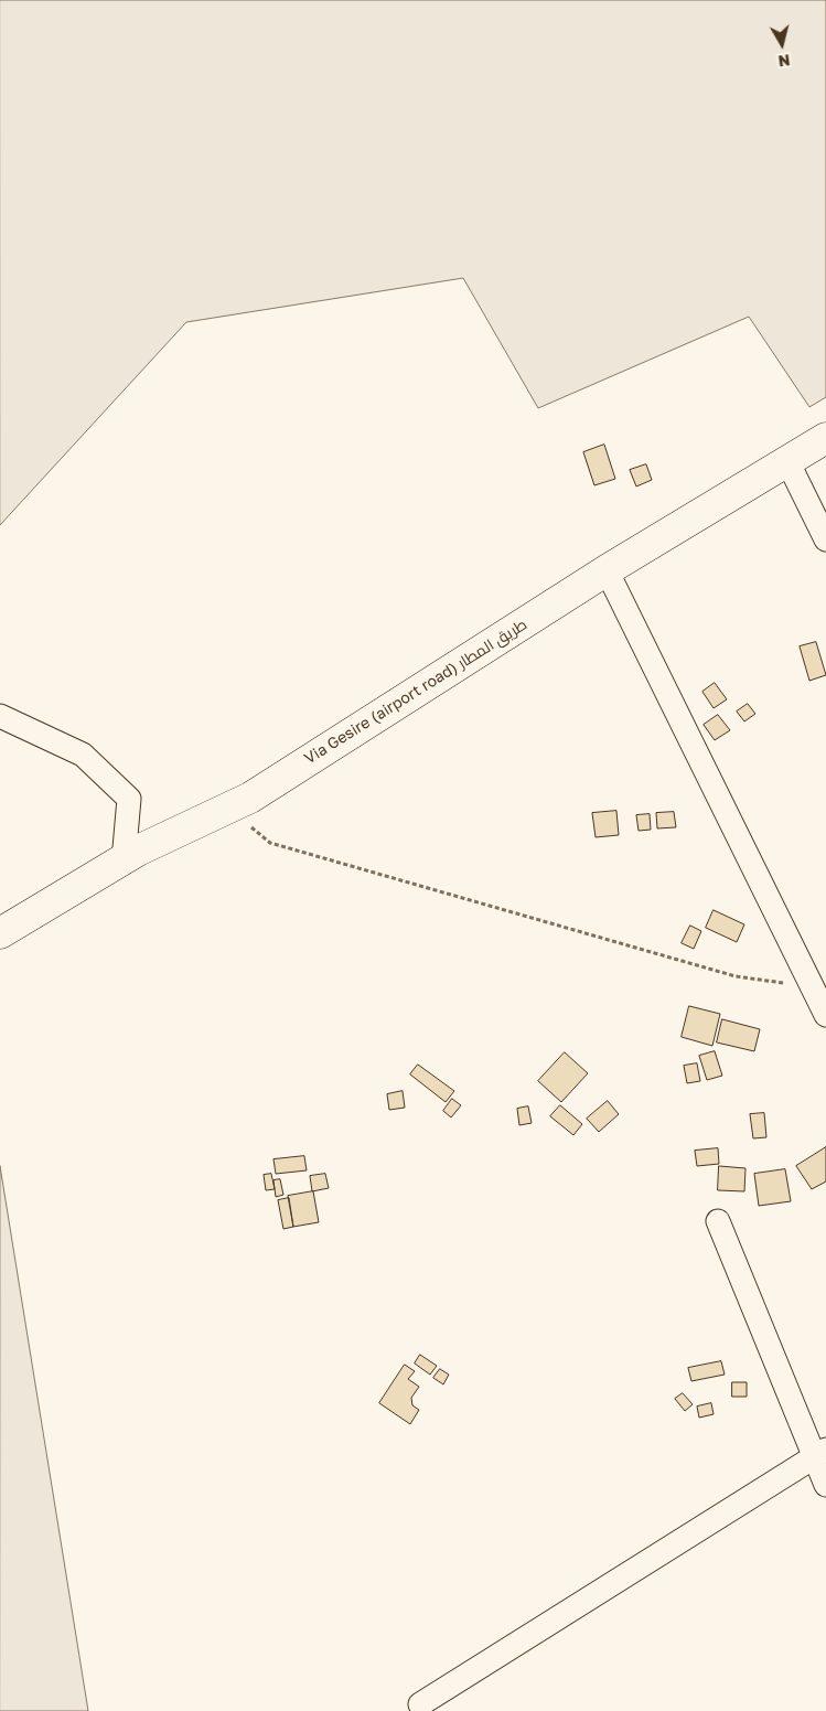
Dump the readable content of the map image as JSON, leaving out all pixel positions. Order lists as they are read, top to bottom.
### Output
{
  "streets": {
    "main road": ["Via Gesire (airport road) طريق المطار"]
  },
  "north": "bottom"
}
